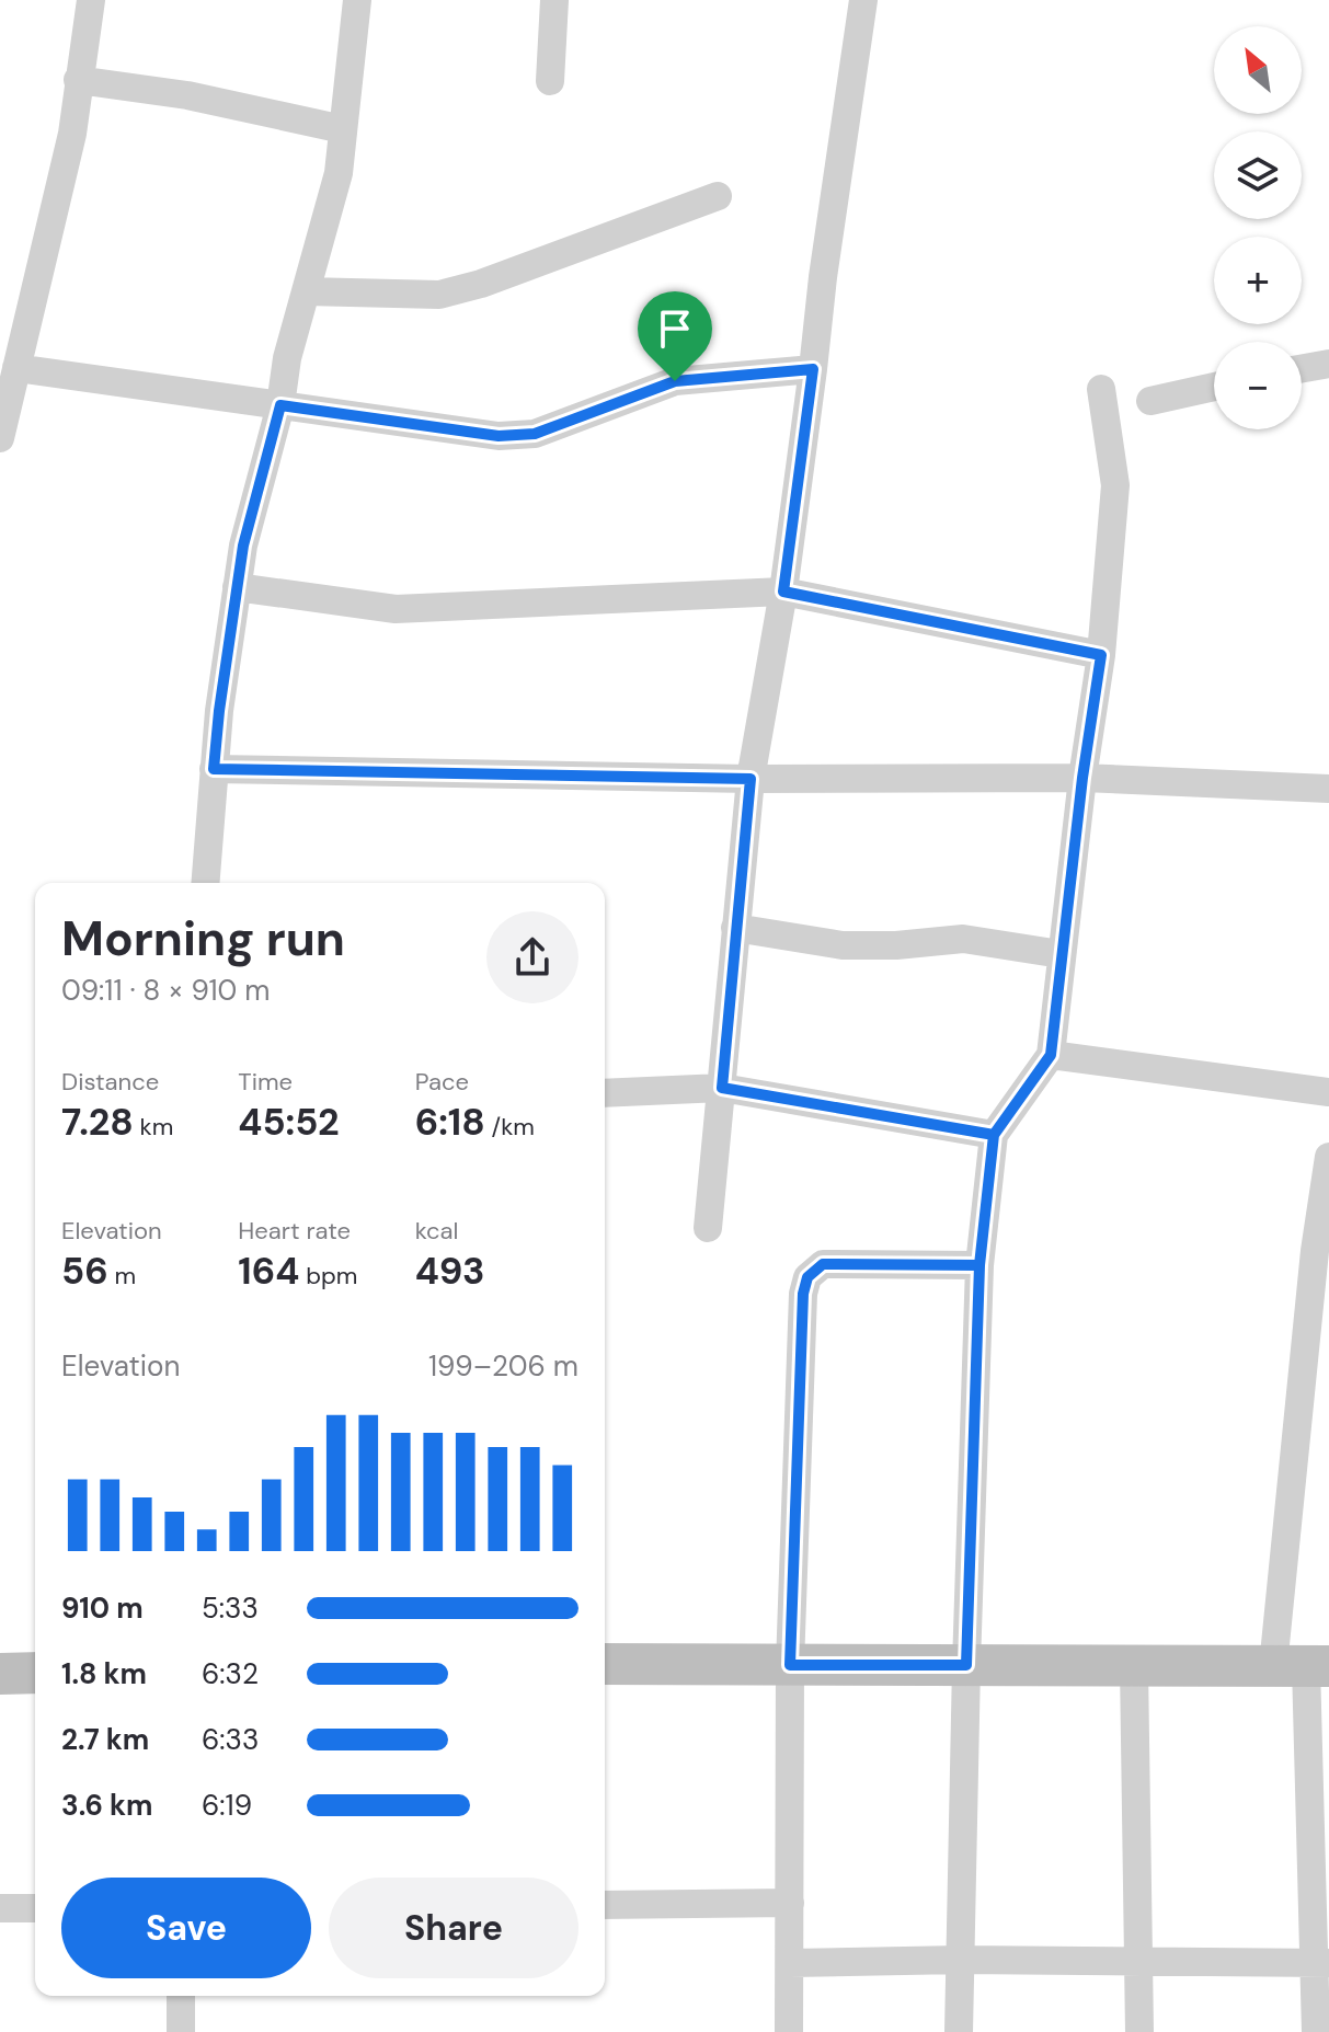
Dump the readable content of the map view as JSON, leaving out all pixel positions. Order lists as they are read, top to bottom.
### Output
{
  "north": "top left",
  "page": {
    "map_buttons": ["+", "−"],
    "heading": ["Morning run", "09:11 · 8 × 910 m"],
    "stats": [
      ["Distance", "7.28 km"],
      ["Time", "45:52"],
      ["Pace", "6:18 /km"],
      ["Elevation", "56 m"],
      ["Heart rate", "164 bpm"],
      ["kcal", "493"]
    ],
    "chart": ["Elevation", "199–206 m"],
    "list": [
      {
        "name": "910 m",
        "note": "5:33"
      },
      {
        "name": "1.8 km",
        "note": "6:32"
      },
      {
        "name": "2.7 km",
        "note": "6:33"
      },
      {
        "name": "3.6 km",
        "note": "6:19"
      }
    ],
    "buttons": ["Save", "Share"]
  }
}
